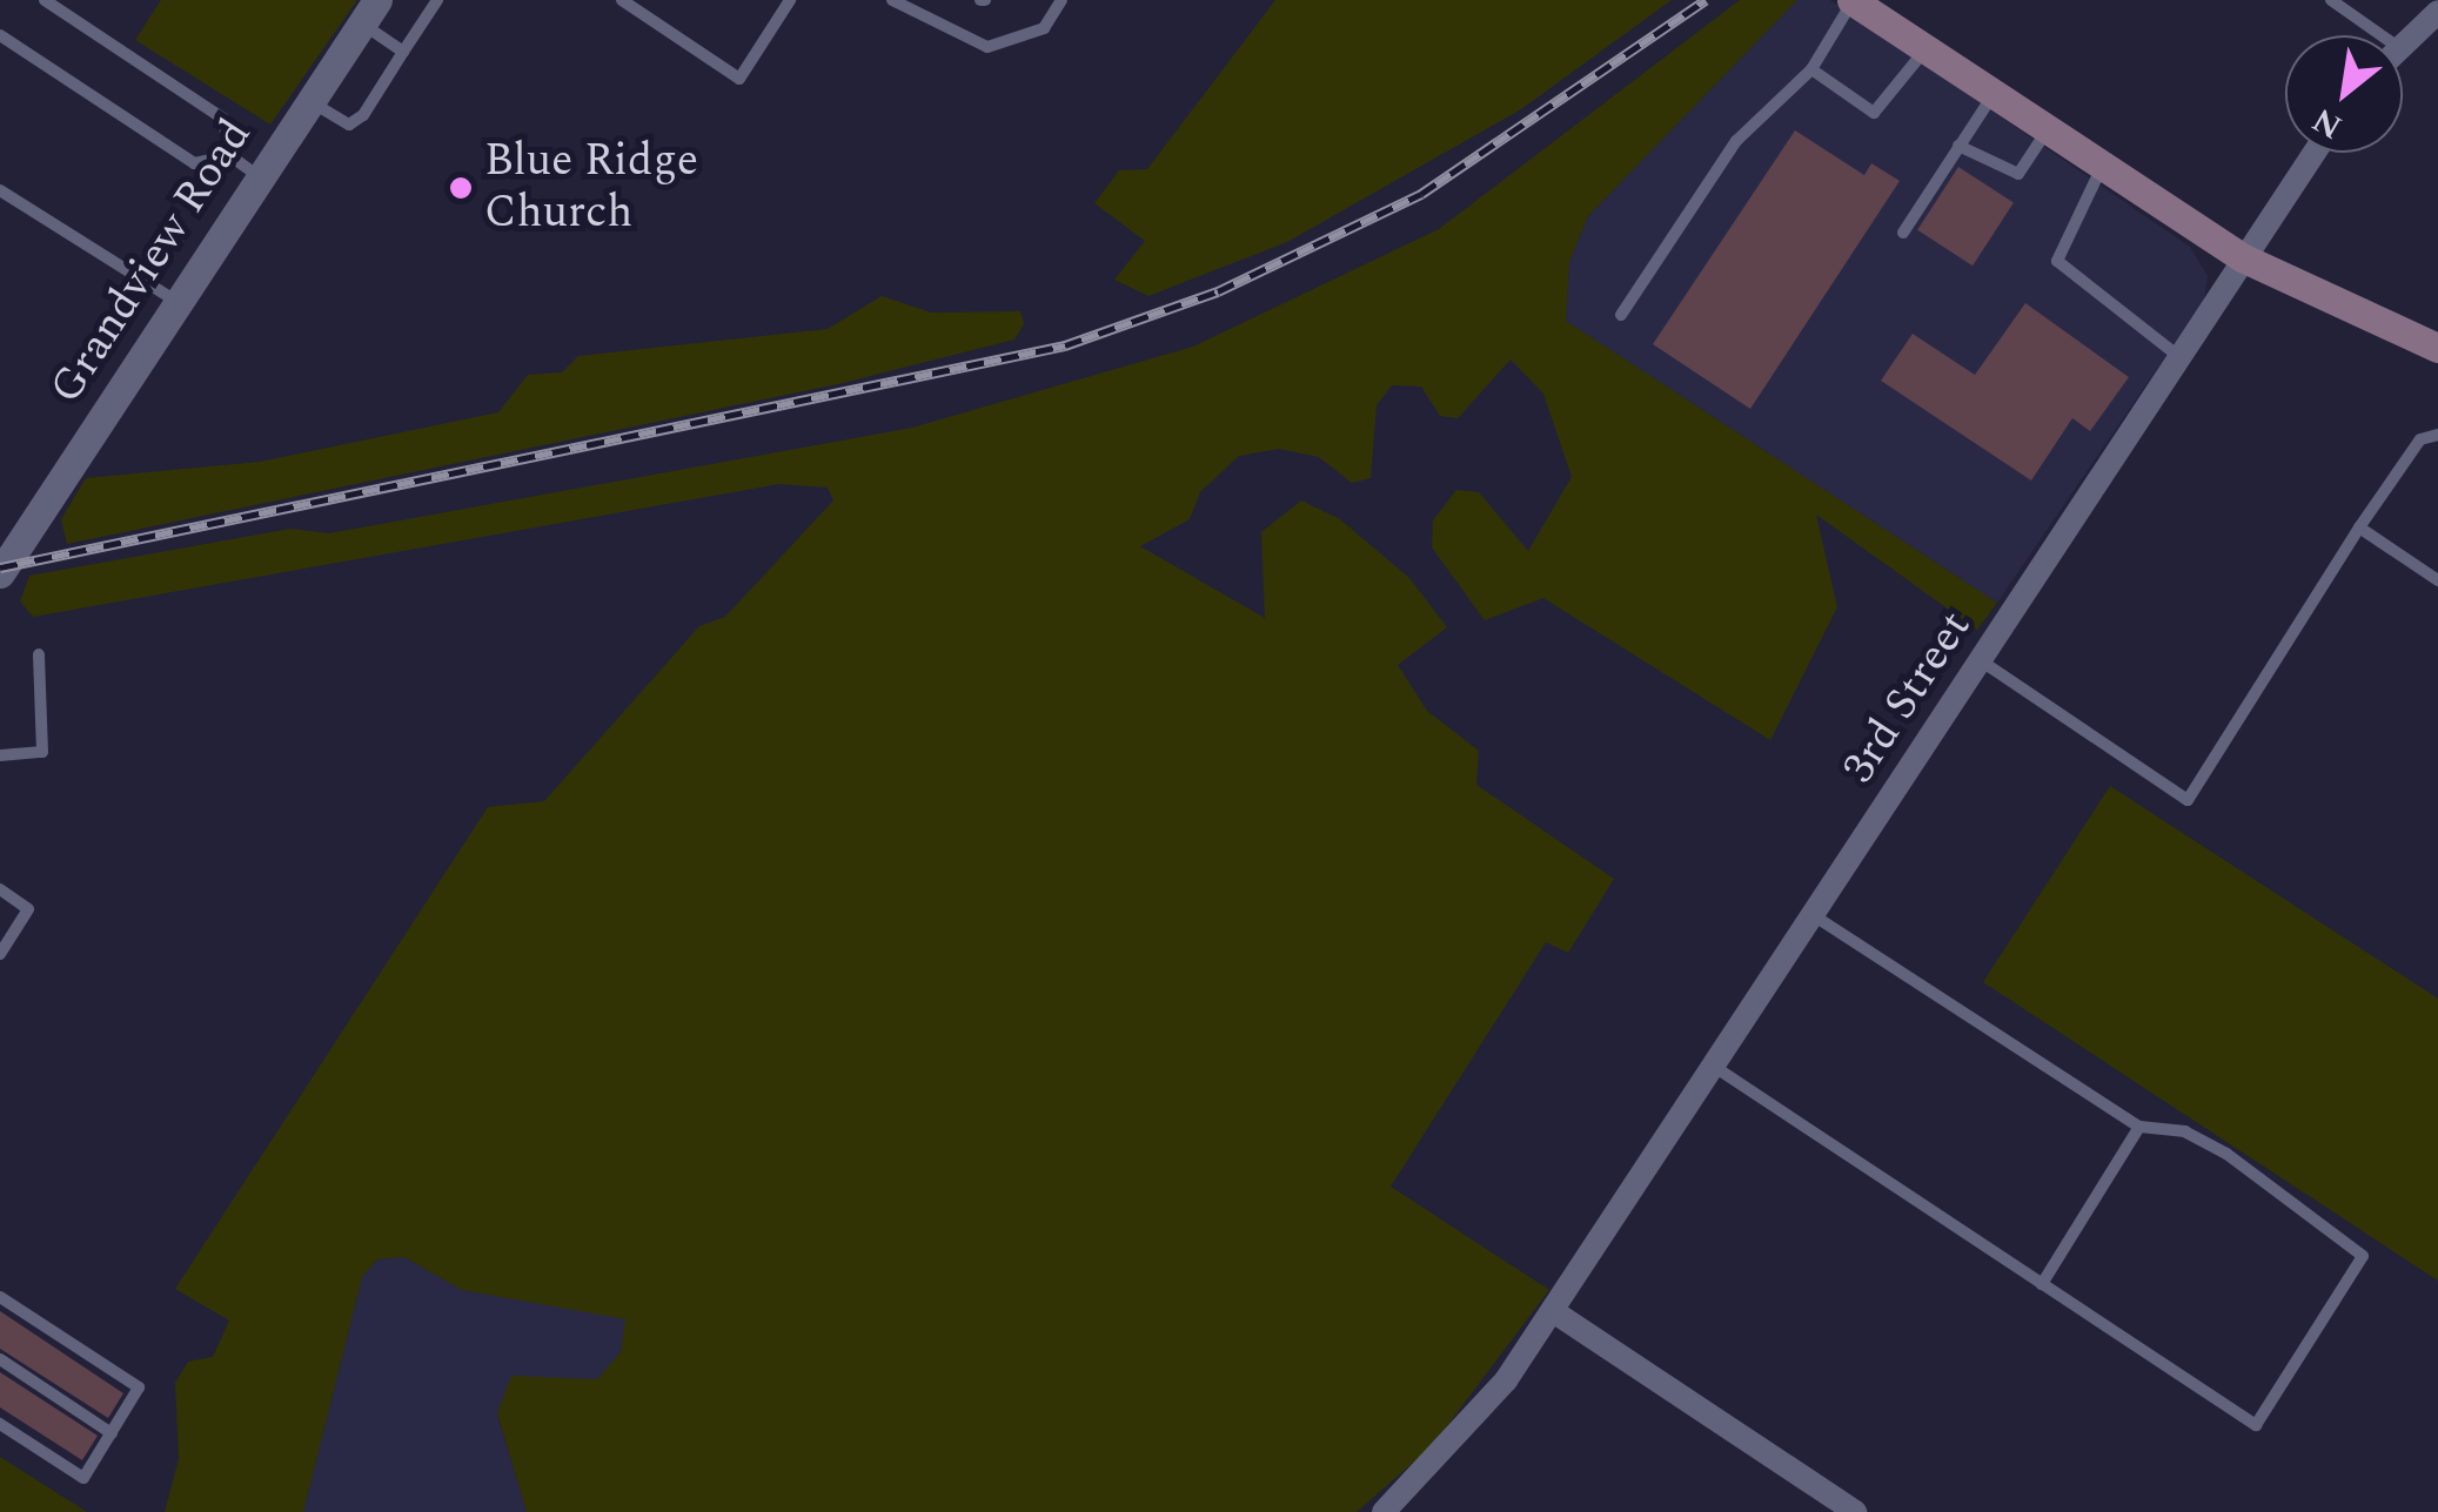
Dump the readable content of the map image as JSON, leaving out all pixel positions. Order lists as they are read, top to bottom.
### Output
{
  "streets": {
    "street": ["Grandview Road", "3rd Street"]
  },
  "places": ["Blue Ridge Church"],
  "north": "bottom left"
}
